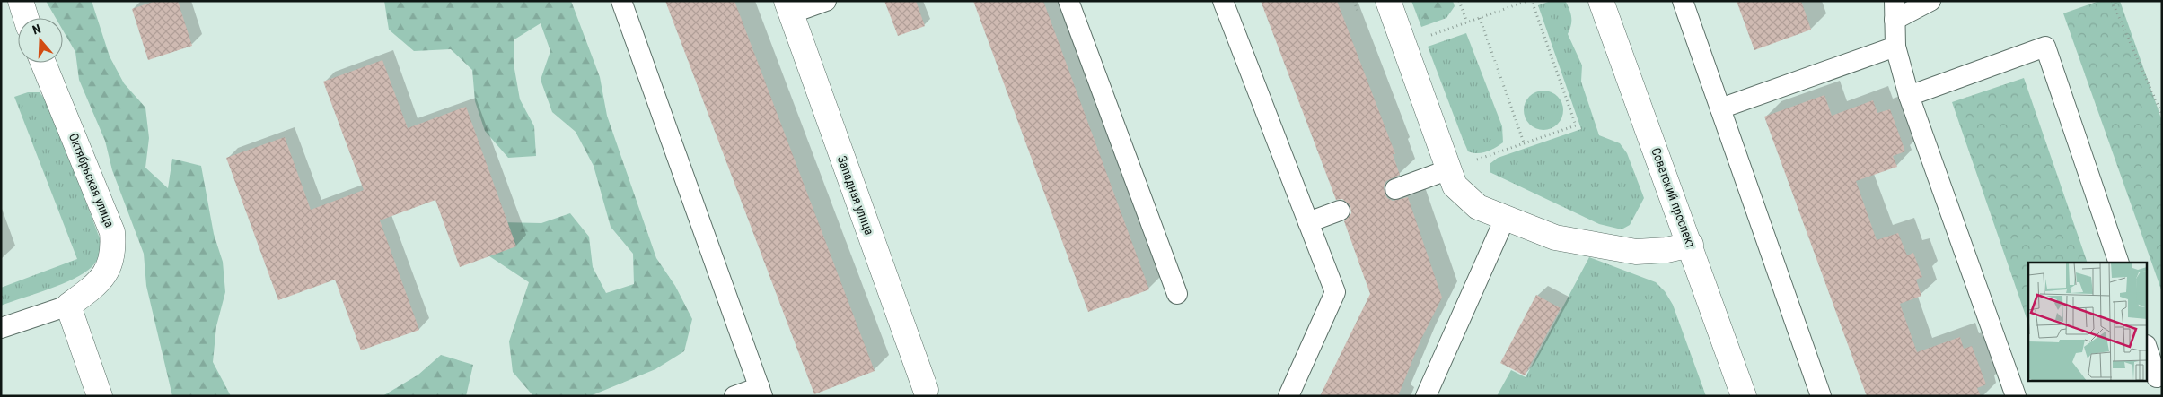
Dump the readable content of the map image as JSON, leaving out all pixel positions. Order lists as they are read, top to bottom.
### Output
{
  "streets": {
    "street": ["Октябрьская улица", "Западная улица", "Советский проспект"]
  },
  "north": "top"
}
